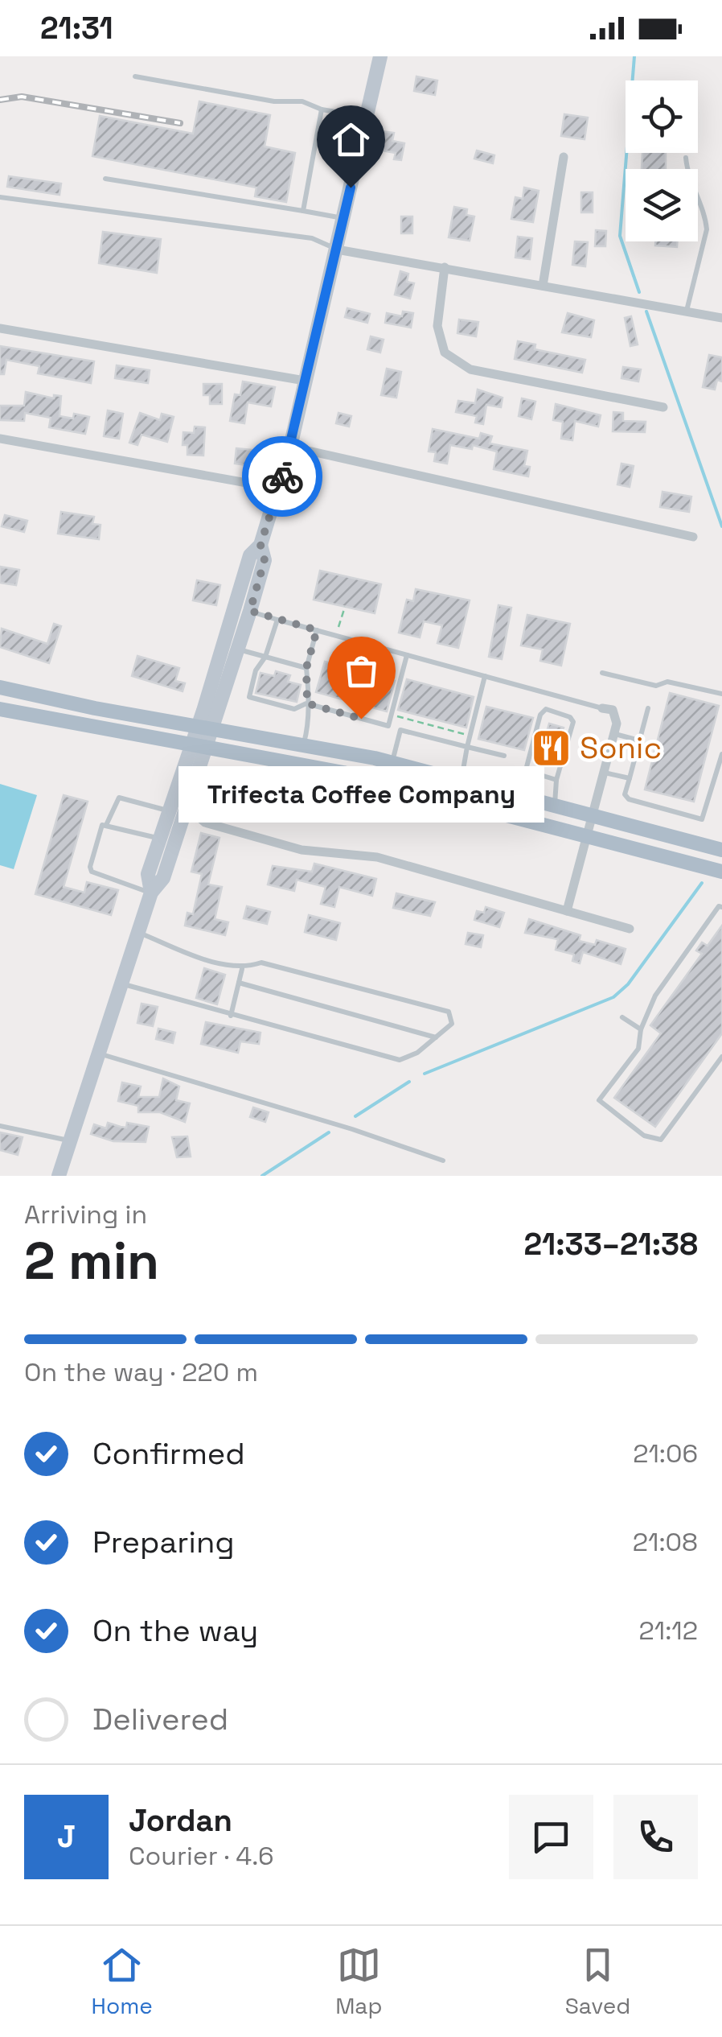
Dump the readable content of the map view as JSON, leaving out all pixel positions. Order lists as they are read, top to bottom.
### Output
{
  "places": {
    "other": ["Trifecta Coffee Company"],
    "restaurant": ["Sonic"]
  },
  "page": {
    "status": "21:31",
    "bubble": "Trifecta Coffee Company",
    "heading": ["2 min", "Arriving in", "21:33–21:38"],
    "panel": ["Jordan", "Courier · 4.6"],
    "bar": "On the way · 220 m",
    "list": [
      ["Confirmed", "21:06"],
      ["Preparing", "21:08"],
      ["On the way", "21:12"],
      "Delivered"
    ],
    "round": "J",
    "tabs": ["Home", "Map", "Saved"]
  }
}
